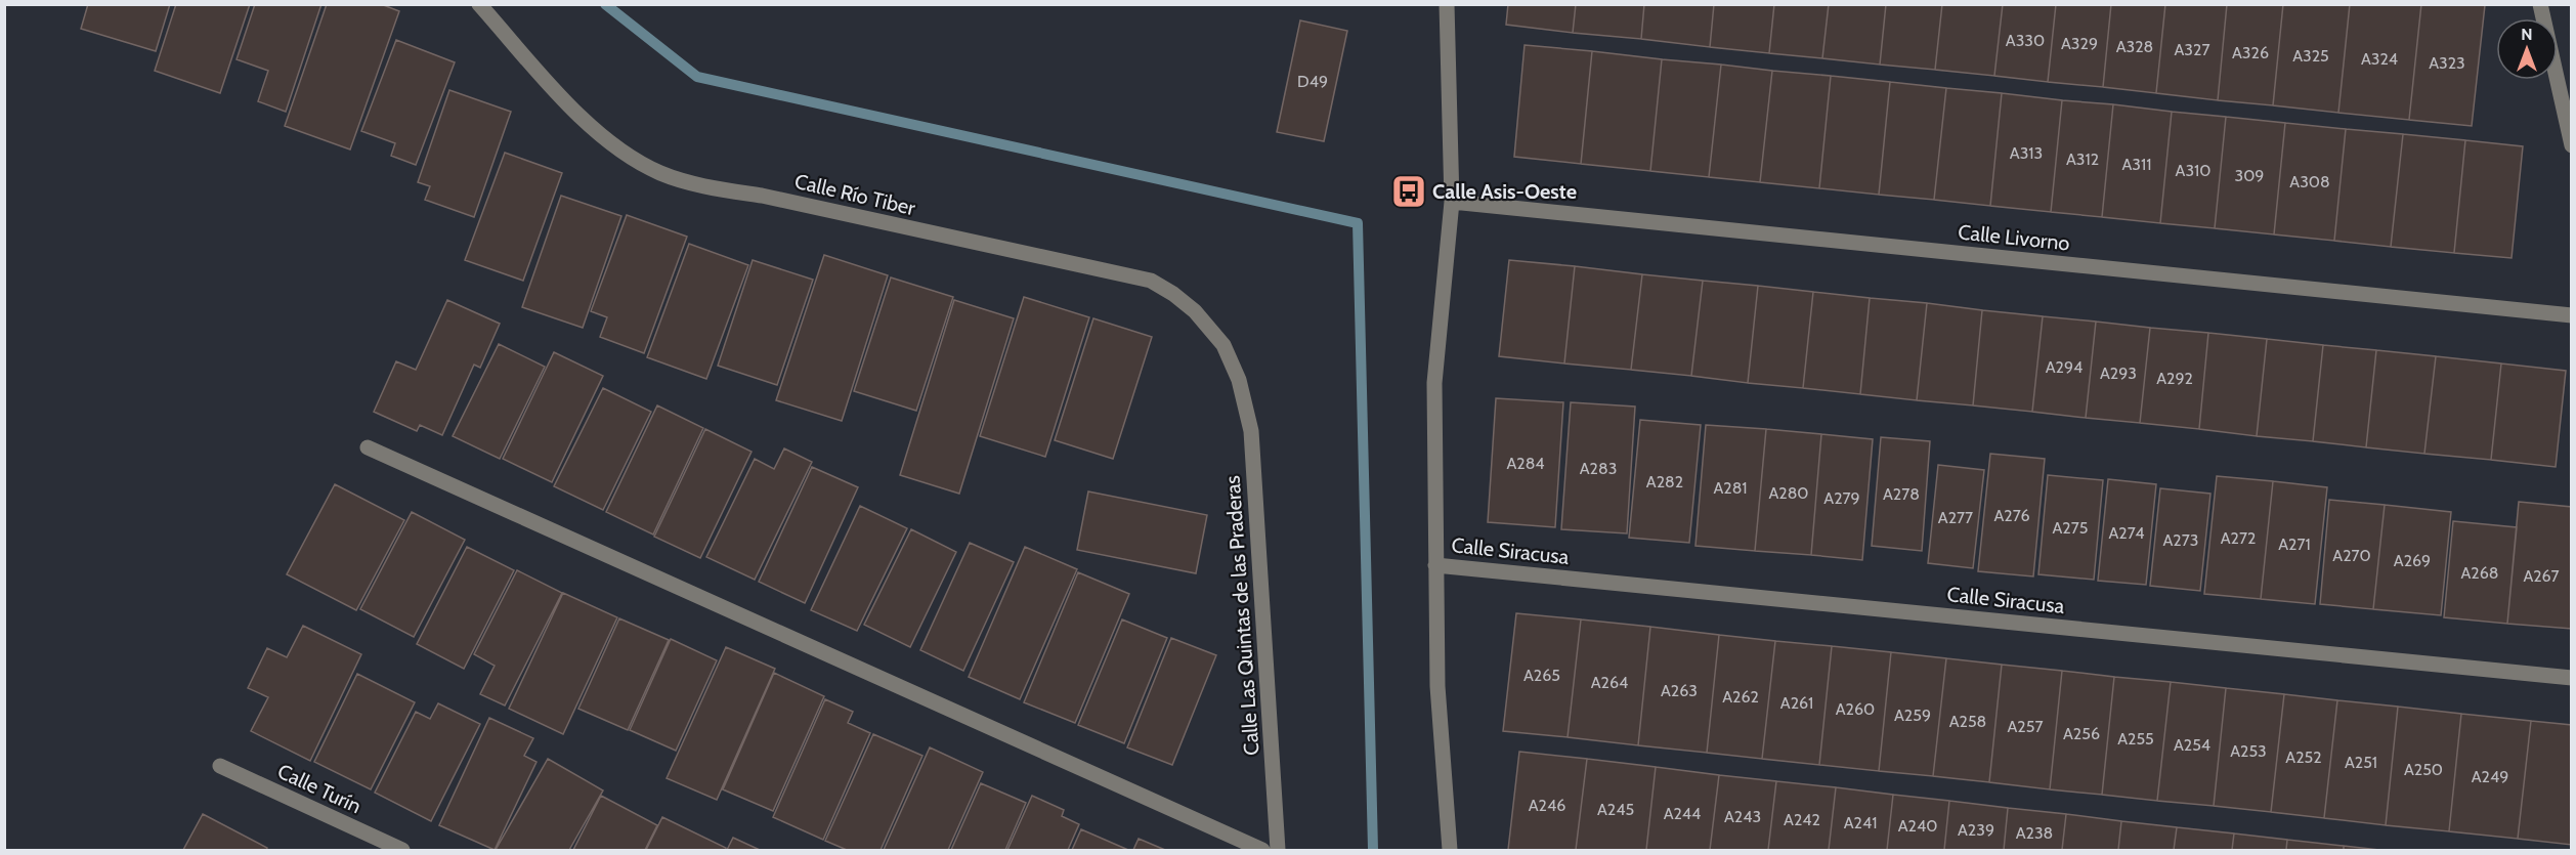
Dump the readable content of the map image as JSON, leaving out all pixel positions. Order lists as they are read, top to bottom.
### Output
{
  "streets": {
    "street": [
      "Calle Río Tiber",
      "Calle Livorno",
      "Calle Siracusa",
      "Calle Las Quintas de las Praderas",
      "Calle Turín"
    ]
  },
  "crossings": [
    ["Calle Río Tiber", "Calle Las Quintas de las Praderas"]
  ],
  "places": {
    "bus stop": ["Calle Asis-Oeste"]
  },
  "house_numbers": [
    "A330",
    "A329",
    "A328",
    "A327",
    "A326",
    "A325",
    "A324",
    "A323",
    "D49",
    "A313",
    "A312",
    "A311",
    "A310",
    "309",
    "A308",
    "A294",
    "A293",
    "A292",
    "A284",
    "A283",
    "A282",
    "A281",
    "A280",
    "A278",
    "A279",
    "A276",
    "A277",
    "A275",
    "A274",
    "A272",
    "A273",
    "A271",
    "A270",
    "A269",
    "A268",
    "A267",
    "A265",
    "A264",
    "A263",
    "A262",
    "A261",
    "A260",
    "A259",
    "A258",
    "A257",
    "A256",
    "A255",
    "A254",
    "A253",
    "A252",
    "A251",
    "A250",
    "A249",
    "A246",
    "A245",
    "A244",
    "A243",
    "A242",
    "A241",
    "A240",
    "A239",
    "A238"
  ],
  "north": "top"
}
